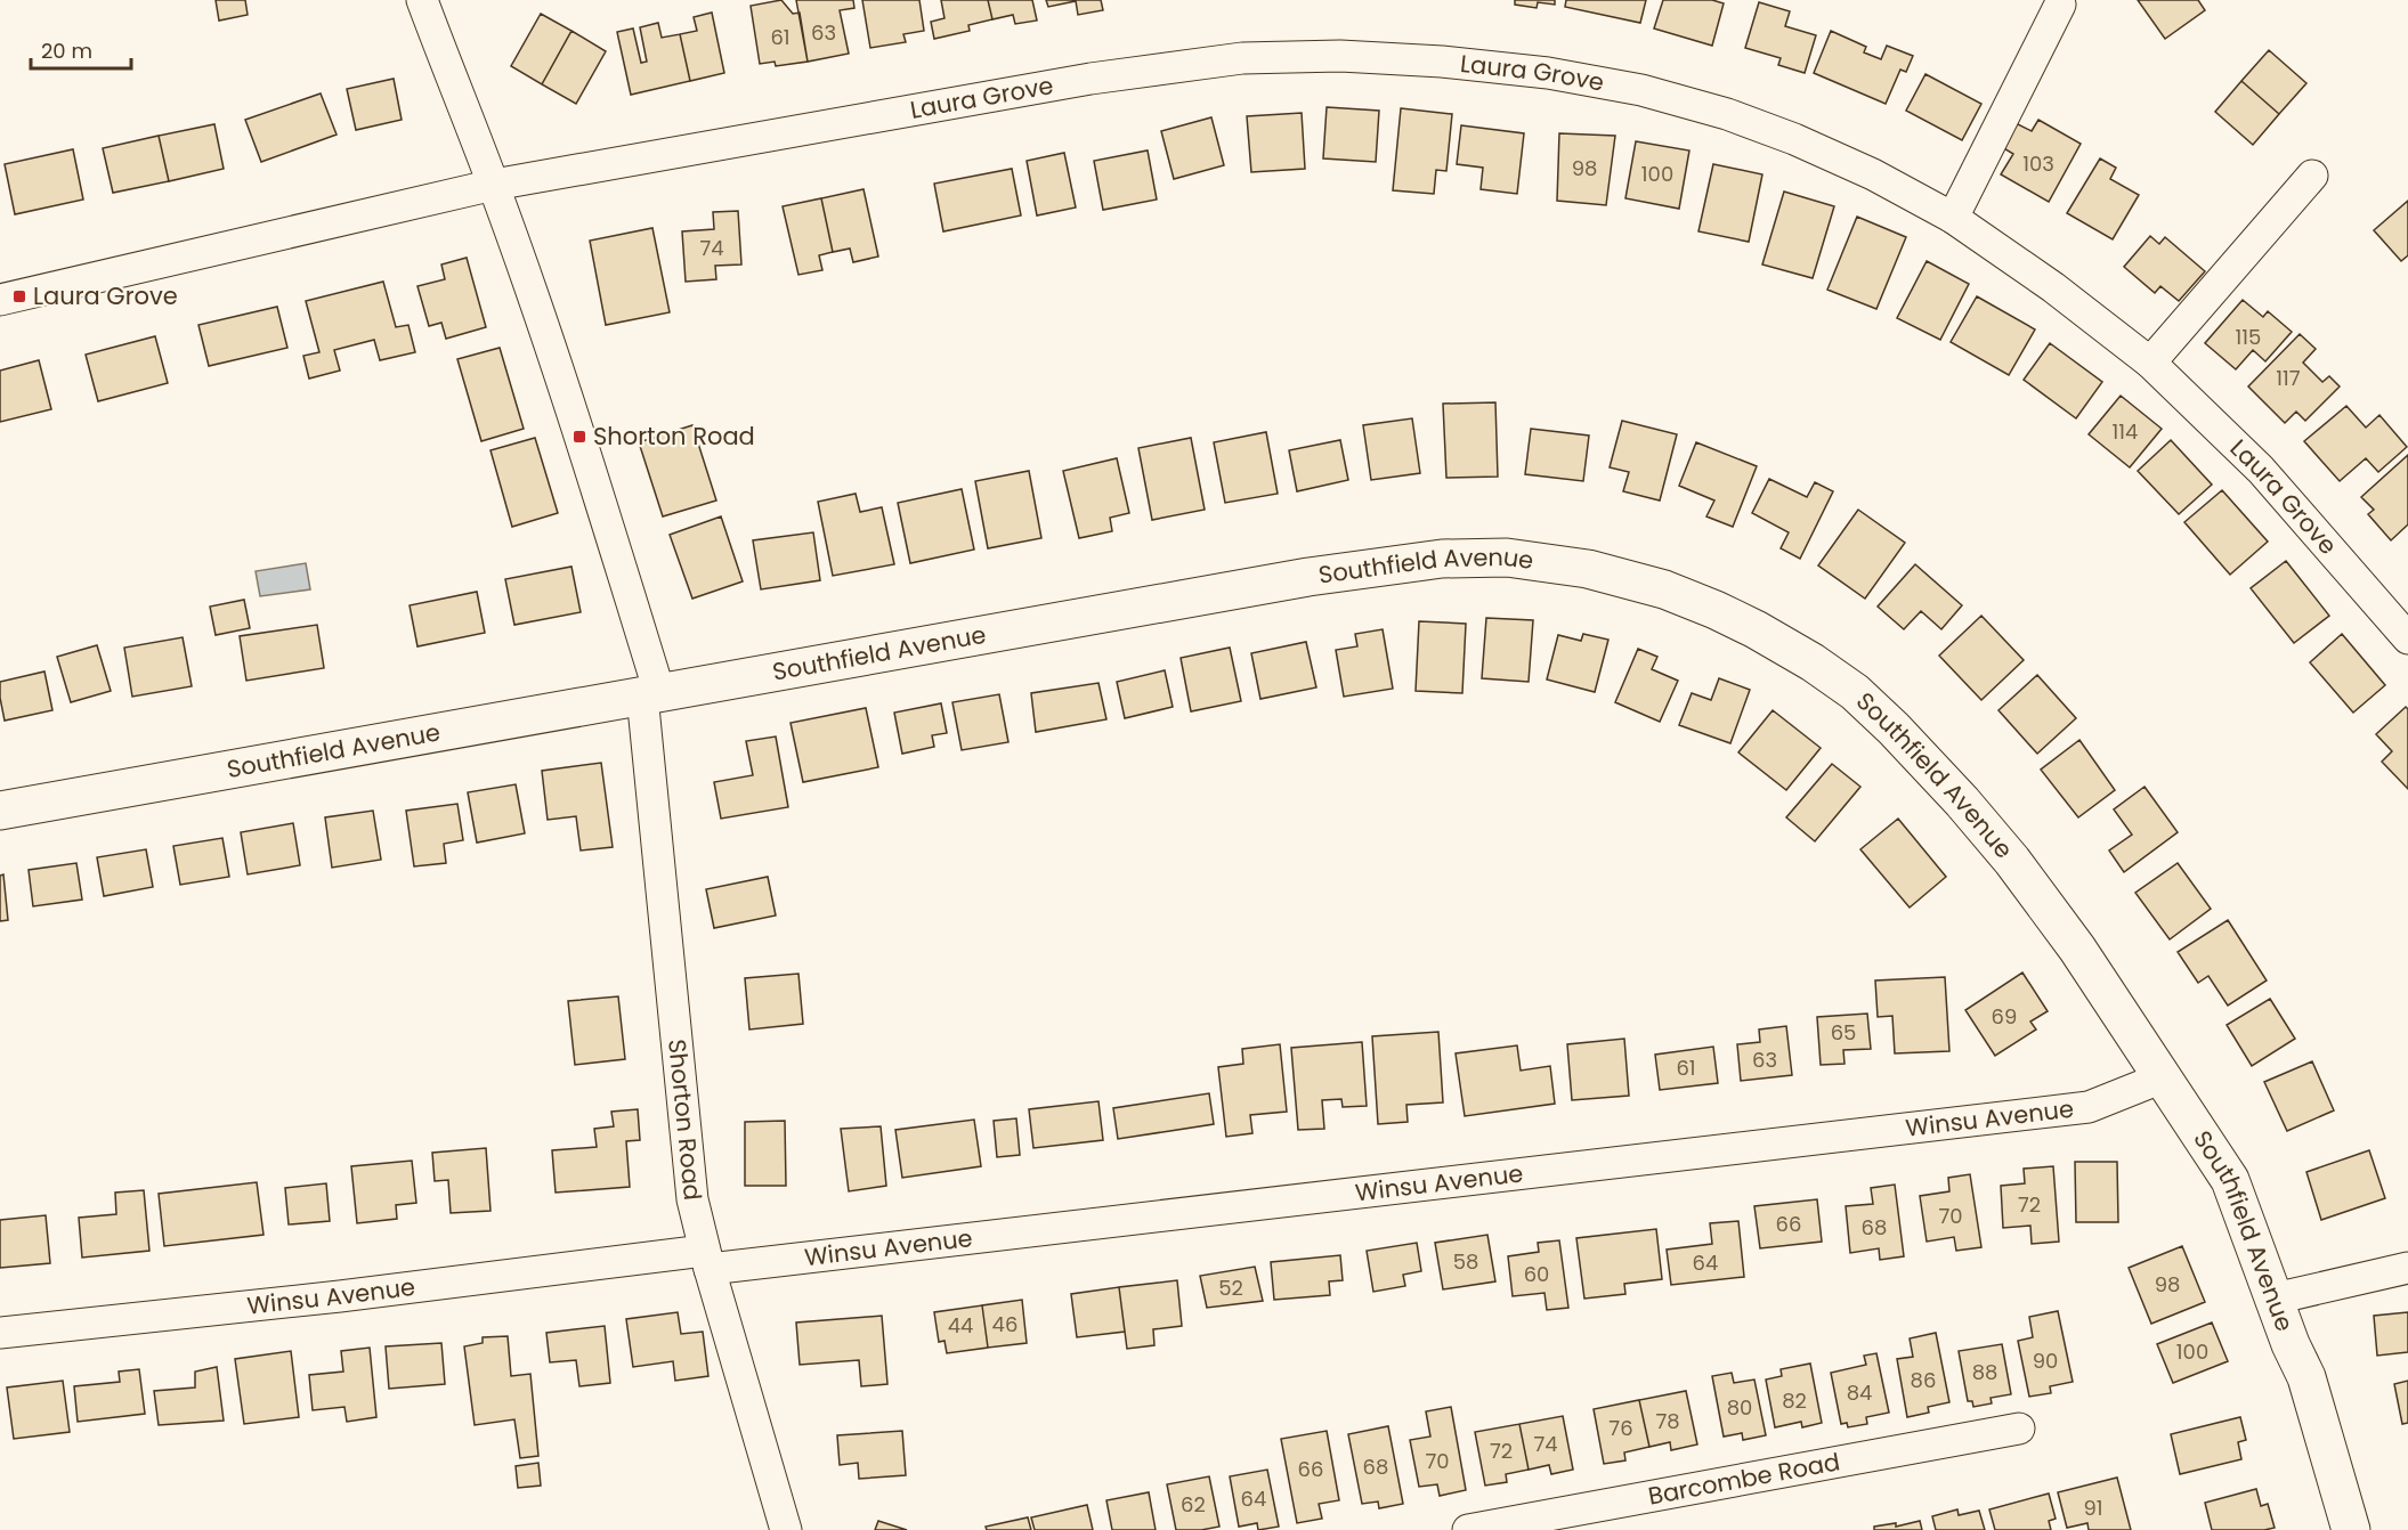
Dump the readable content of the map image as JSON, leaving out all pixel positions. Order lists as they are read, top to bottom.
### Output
{
  "streets": {
    "street": [
      "Laura Grove",
      "Southfield Avenue",
      "Shorton Road",
      "Winsu Avenue",
      "Barcombe Road"
    ]
  },
  "crossings": [
    ["Laura Grove", "Shorton Road"],
    ["Southfield Avenue", "Shorton Road"],
    ["Southfield Avenue", "Winsu Avenue"],
    ["Shorton Road", "Winsu Avenue"]
  ],
  "places": {
    "transit": ["Laura Grove", "Shorton Road"]
  },
  "house_numbers": [
    "63",
    "61",
    "103",
    "98",
    "100",
    "74",
    "115",
    "117",
    "114",
    "69",
    "65",
    "63",
    "61",
    "72",
    "70",
    "66",
    "68",
    "58",
    "64",
    "60",
    "98",
    "52",
    "46",
    "44",
    "100",
    "90",
    "88",
    "86",
    "84",
    "82",
    "80",
    "78",
    "76",
    "74",
    "72",
    "70",
    "68",
    "66",
    "64",
    "62",
    "91"
  ],
  "scale_bar": "20 m"
}
